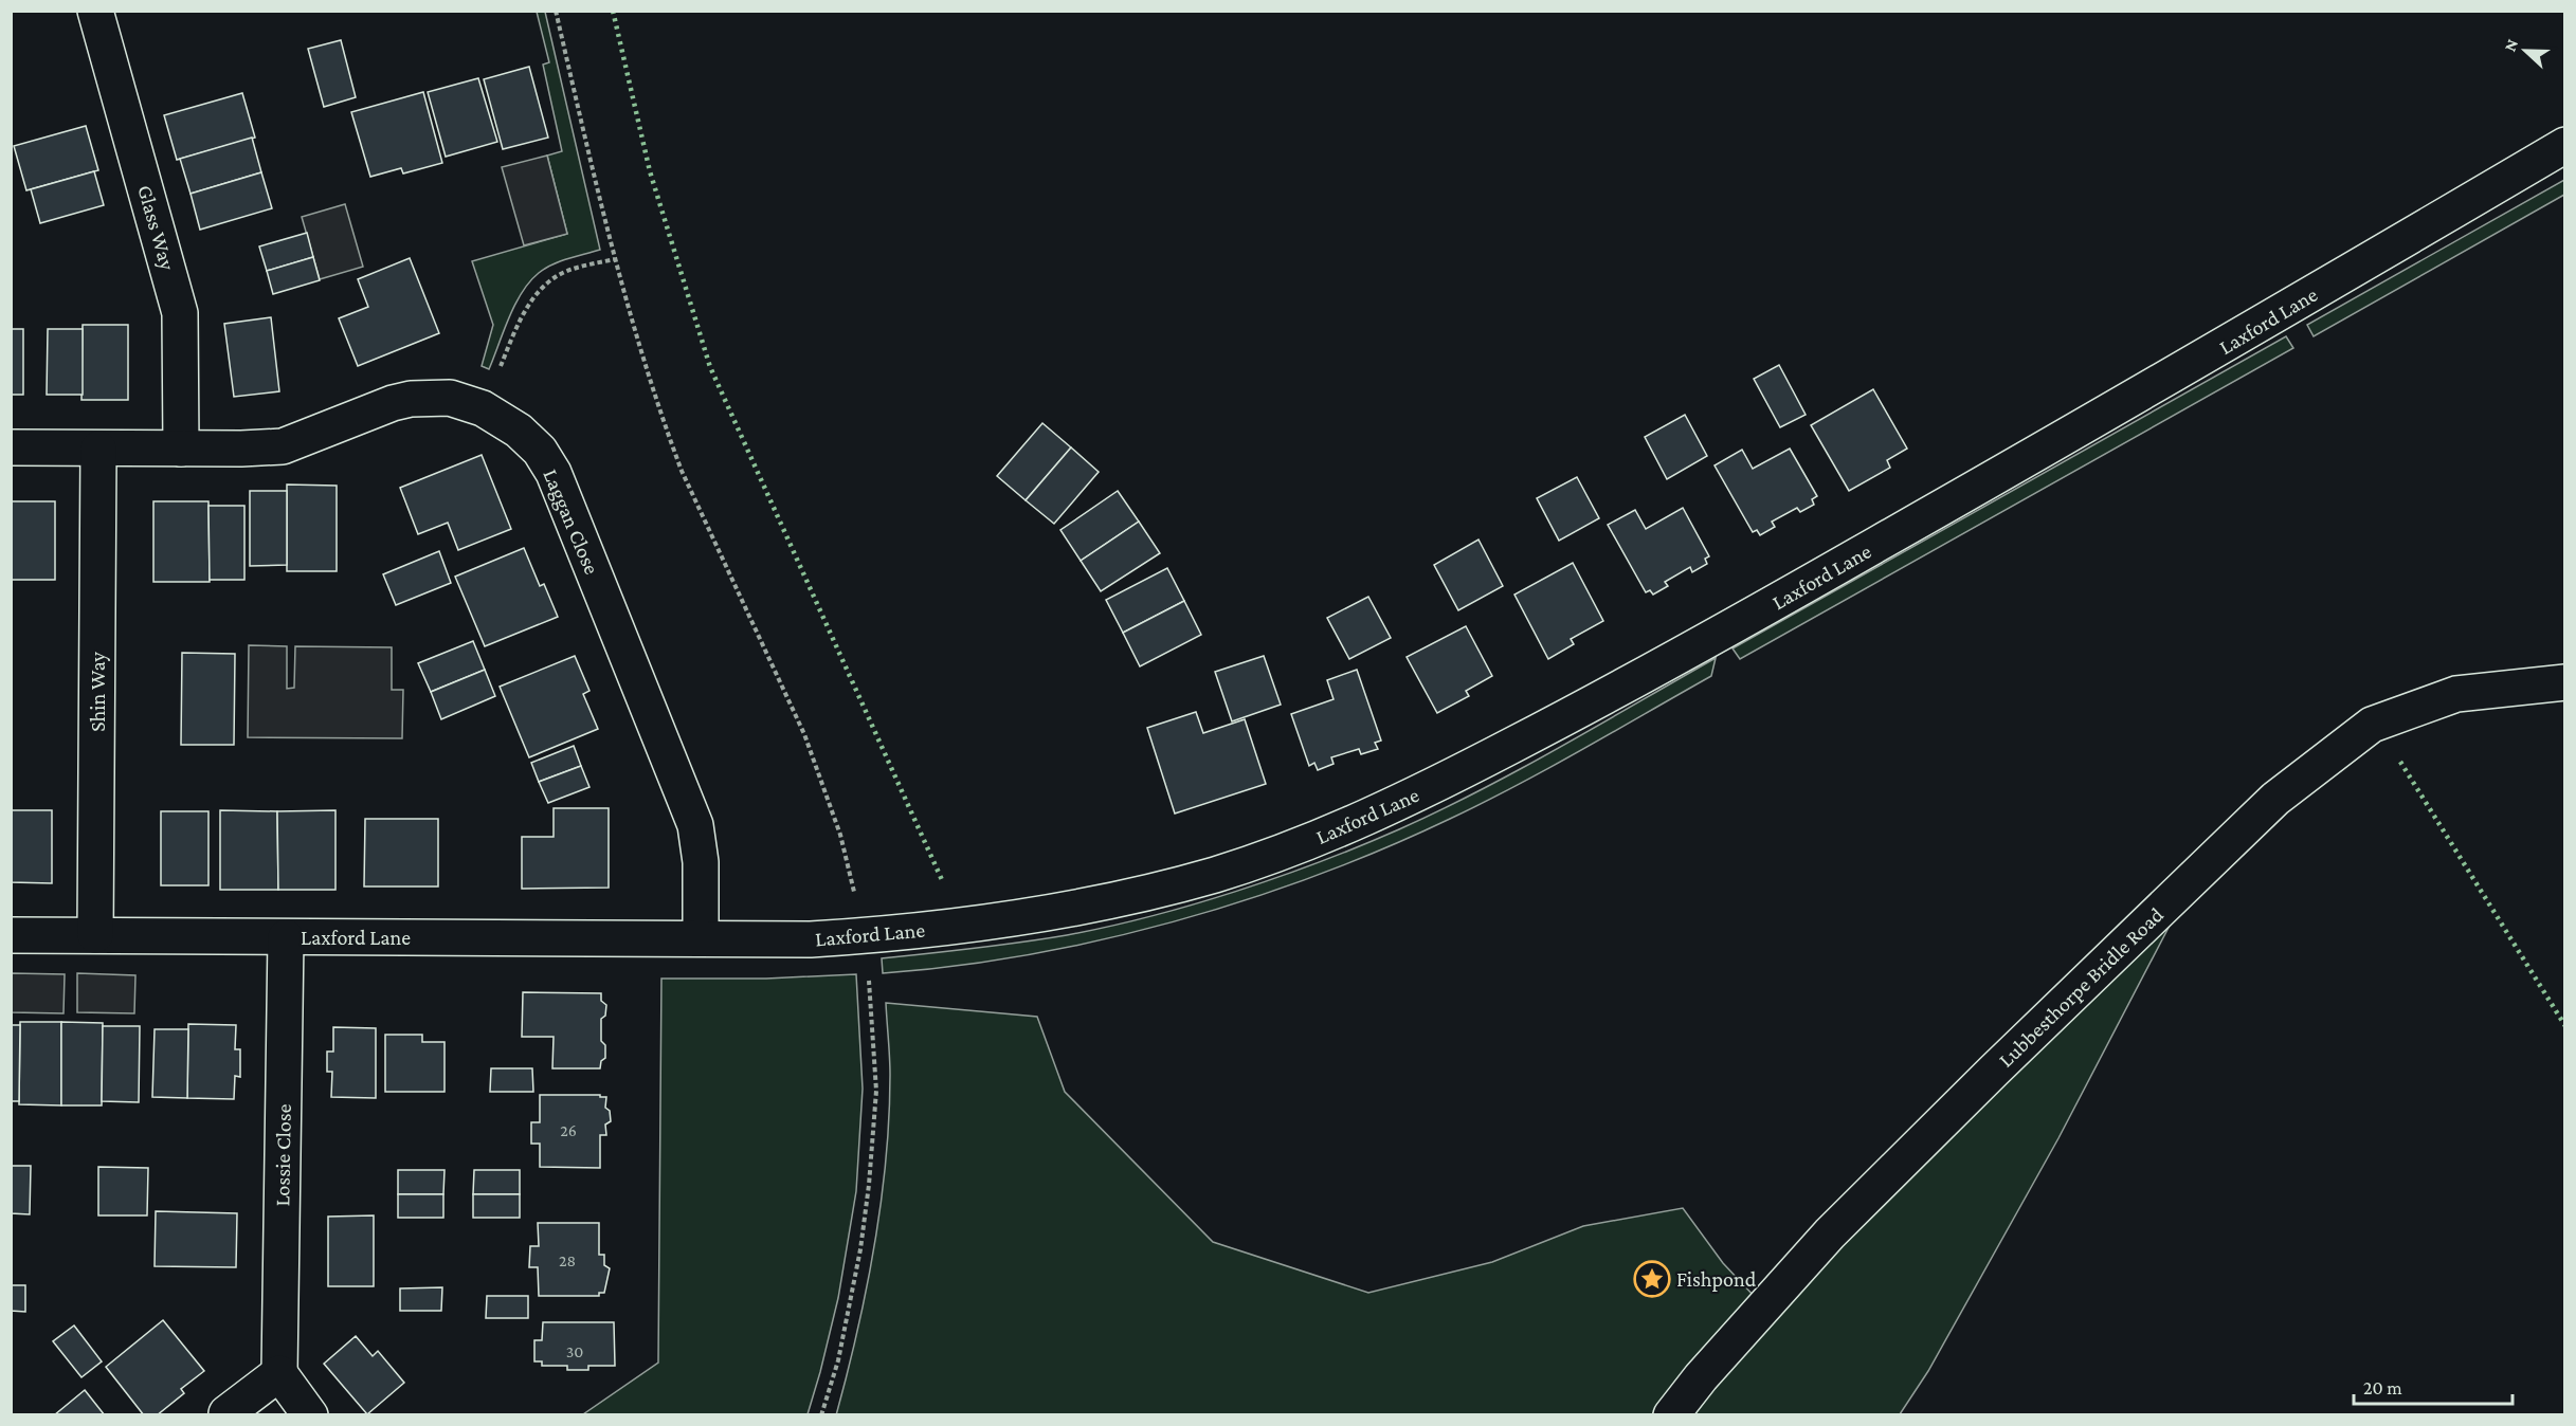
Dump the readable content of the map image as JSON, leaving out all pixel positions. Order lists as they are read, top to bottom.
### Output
{
  "streets": {
    "street": [
      "Glass Way",
      "Laxford Lane",
      "Laggan Close",
      "Shin Way",
      "Lubbesthorpe Bridle Road",
      "Lossie Close"
    ]
  },
  "crossings": [
    ["Glass Way", "Laggan Close"],
    ["Laxford Lane", "Laggan Close"],
    ["Laxford Lane", "Shin Way"],
    ["Laxford Lane", "Lossie Close"],
    ["Laggan Close", "Shin Way"]
  ],
  "places": {
    "place": ["Fishpond"]
  },
  "house_numbers": ["26", "28", "30"],
  "scale_bar": "20 m",
  "north": "left"
}
